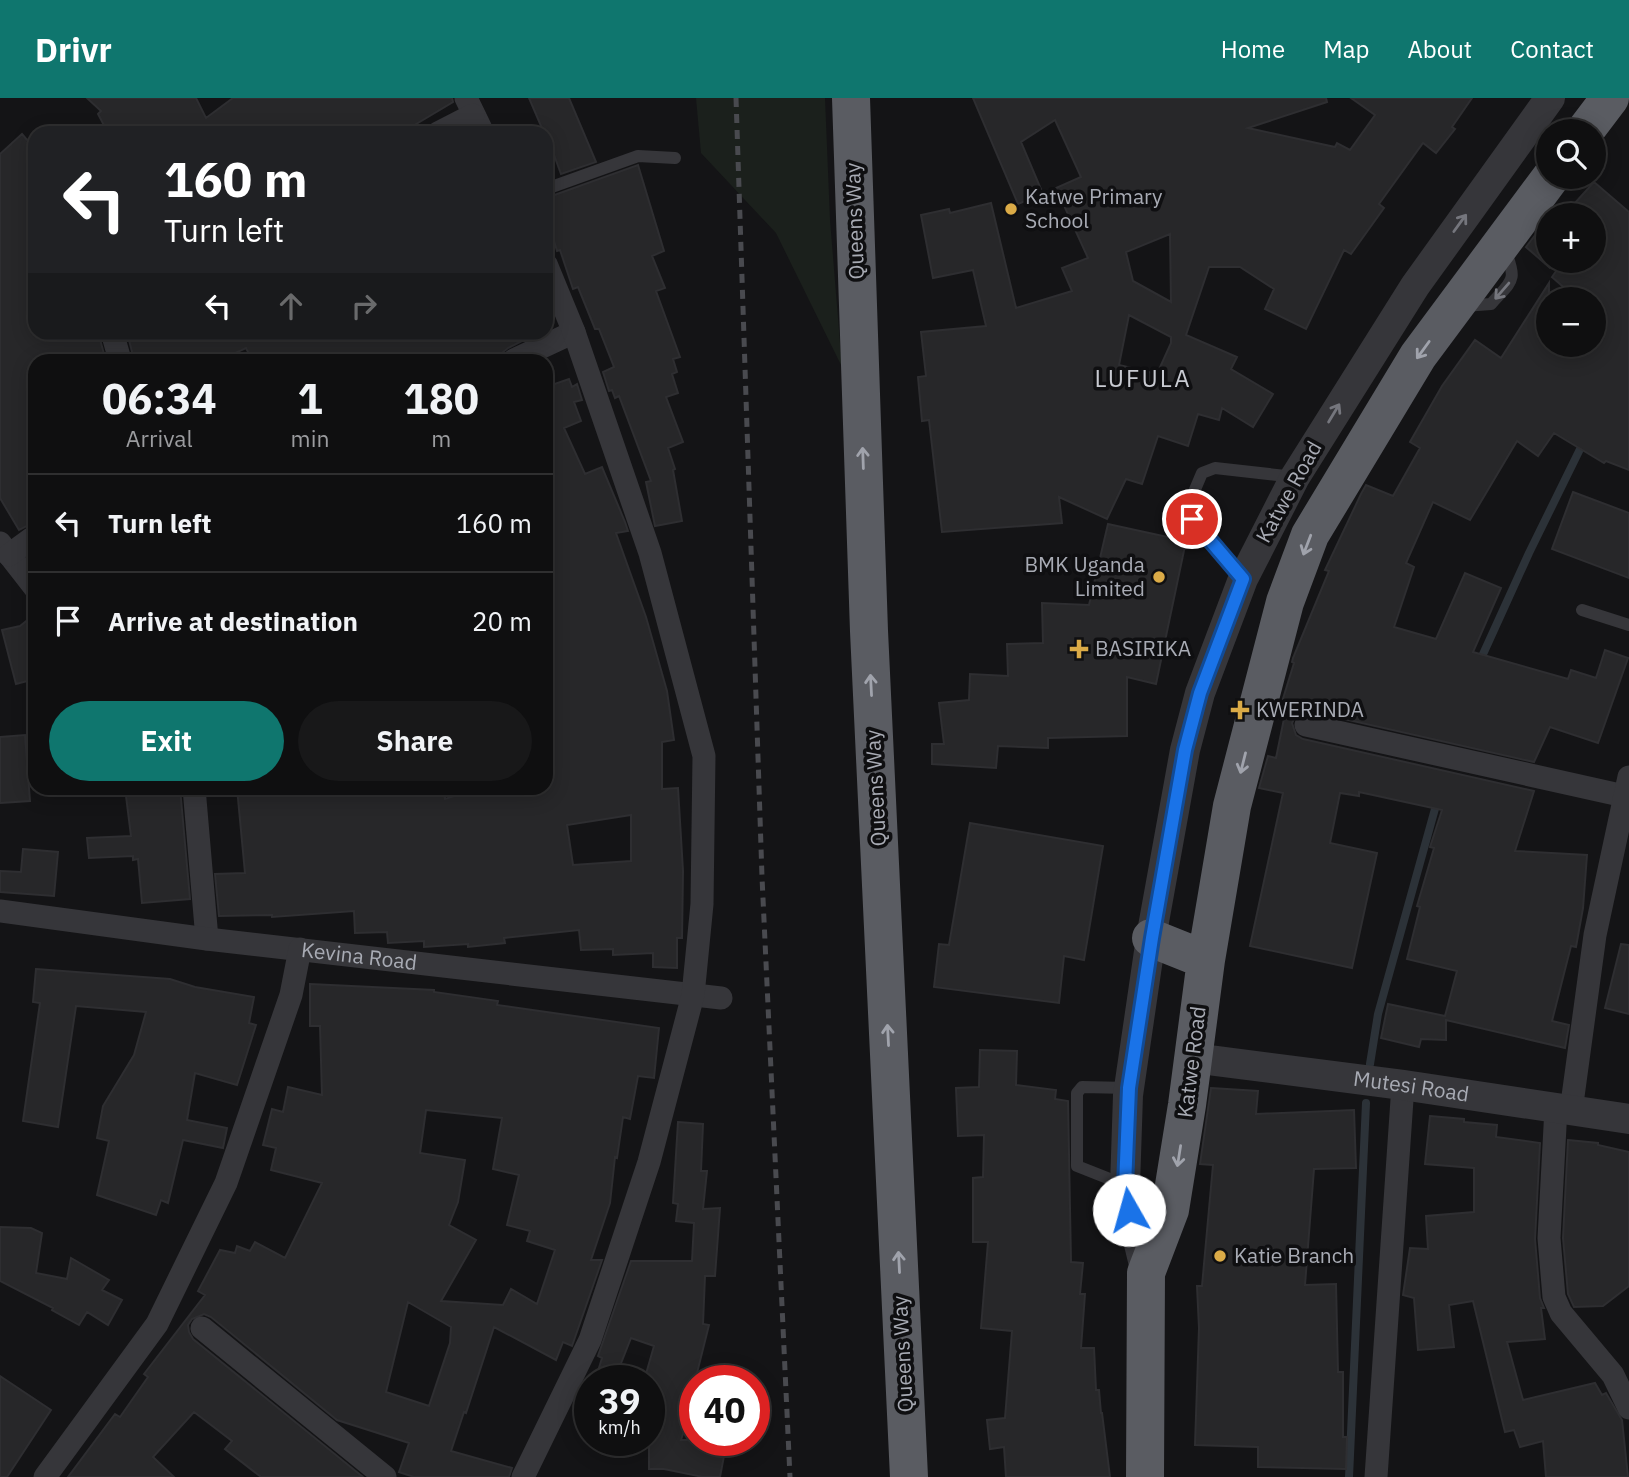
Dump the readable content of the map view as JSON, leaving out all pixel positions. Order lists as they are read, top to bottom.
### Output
{
  "streets": {
    "highway": ["Queens Way", "Katwe Road"],
    "street": ["Kevina Road", "Mutesi Road"]
  },
  "crossings": [
    ["Katwe Road", "Mutesi Road"]
  ],
  "one_way": ["Queens Way"],
  "districts": ["LUFULA"],
  "places": {
    "other": ["Katwe Primary School", "BMK Uganda Limited", "Katie Branch"],
    "health": ["BASIRIKA", "KWERINDA"]
  },
  "page": {
    "header": "Drivr",
    "nav": [
      "Home",
      "Map",
      "About",
      "Contact"
    ],
    "map_buttons": ["+", "−"],
    "turn": ["160 m", "Turn left"],
    "eta": [
      "06:34",
      "Arrival",
      "1",
      "min",
      "180",
      "m"
    ],
    "list": [
      {
        "name": "Turn left",
        "value": "160 m"
      },
      {
        "name": "Arrive at destination",
        "value": "20 m"
      }
    ],
    "buttons": ["Exit", "Share"],
    "speed": "39 km/h",
    "limit": "40"
  }
}
